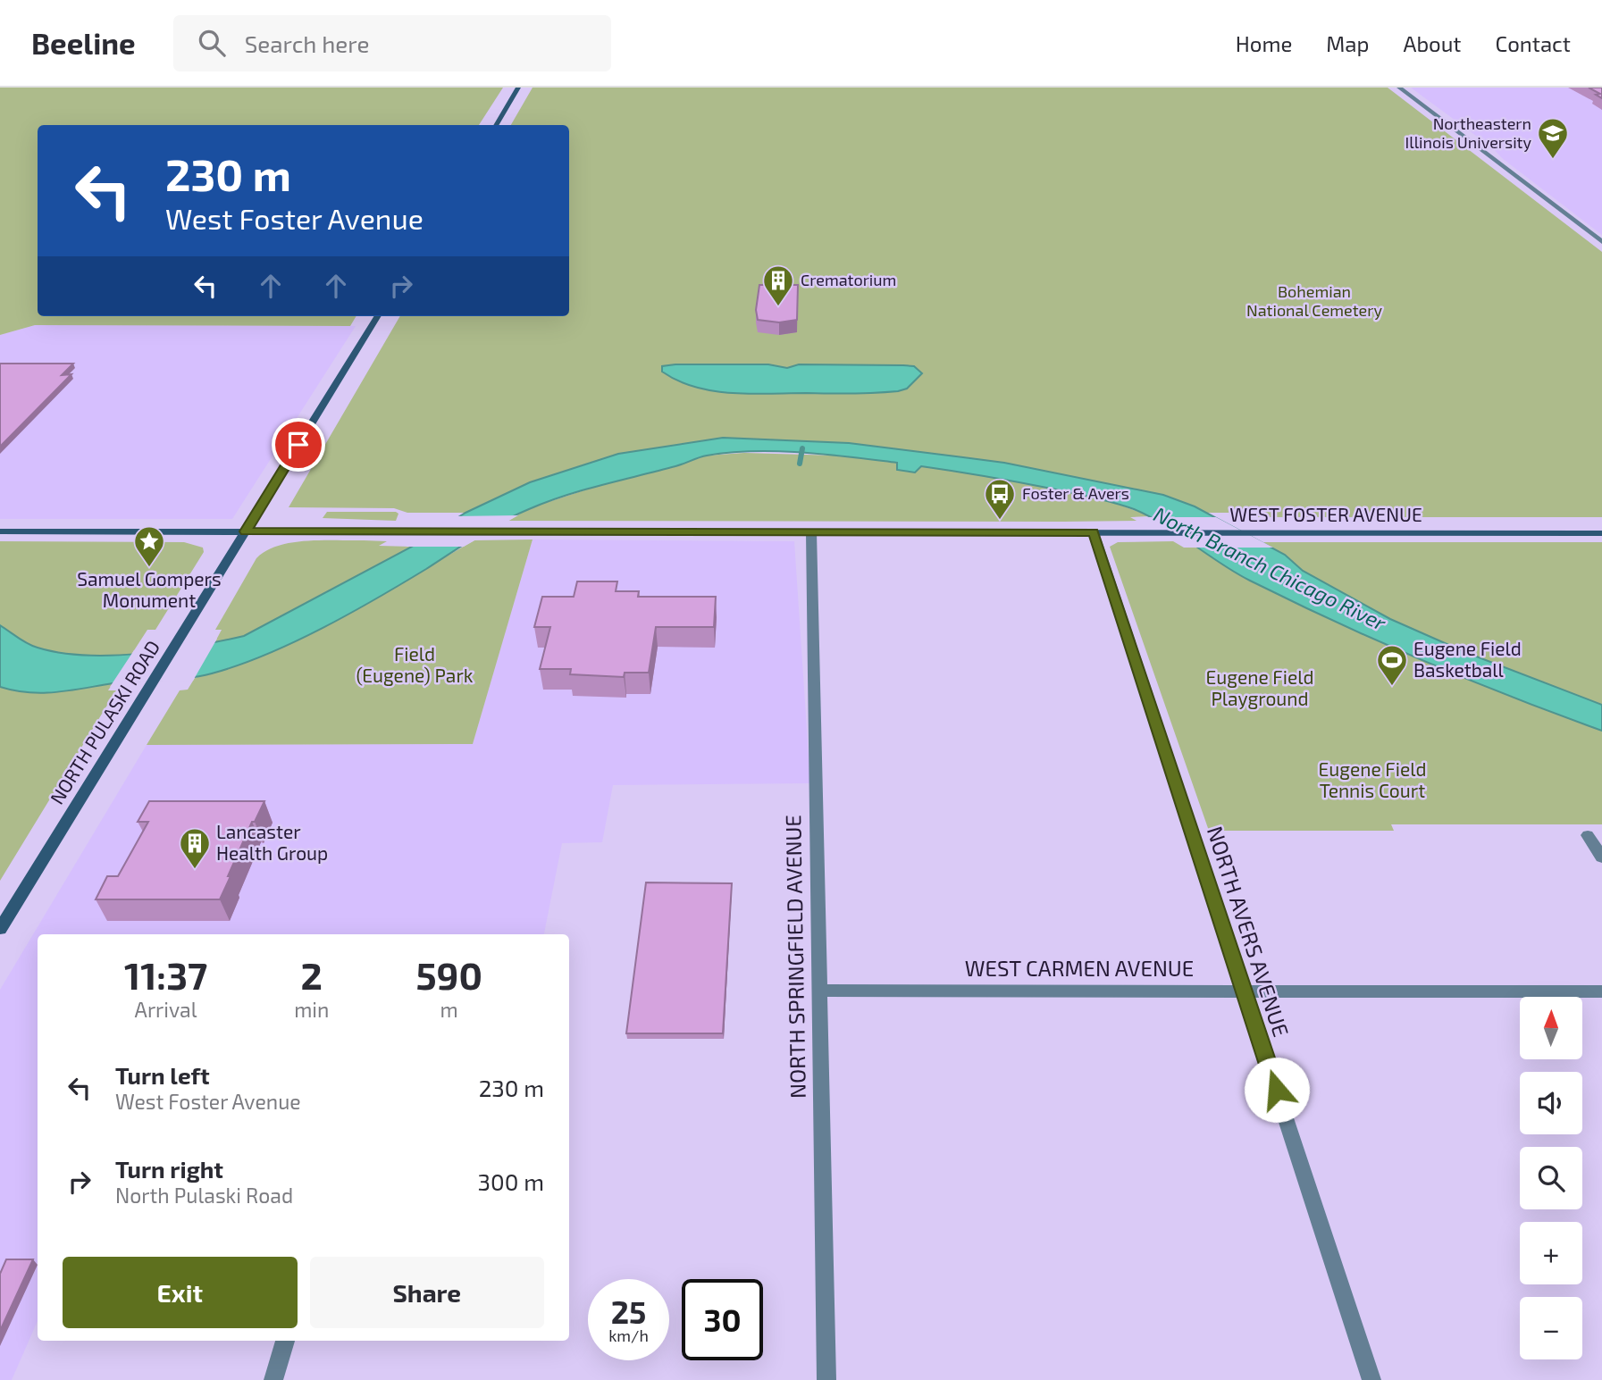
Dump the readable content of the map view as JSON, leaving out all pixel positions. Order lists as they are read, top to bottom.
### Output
{
  "streets": {
    "main road": ["WEST FOSTER AVENUE", "NORTH PULASKI ROAD"],
    "street": ["NORTH AVERS AVENUE", "NORTH SPRINGFIELD AVENUE", "WEST CARMEN AVENUE"]
  },
  "crossings": [
    ["WEST FOSTER AVENUE", "NORTH PULASKI ROAD"],
    ["WEST FOSTER AVENUE", "NORTH AVERS AVENUE"],
    ["WEST FOSTER AVENUE", "NORTH SPRINGFIELD AVENUE"],
    ["NORTH AVERS AVENUE", "WEST CARMEN AVENUE"],
    ["NORTH SPRINGFIELD AVENUE", "WEST CARMEN AVENUE"]
  ],
  "water": ["North Branch Chicago River"],
  "parks": [
    "Bohemian National Cemetery",
    "Field (Eugene) Park",
    "Eugene Field Playground",
    "Eugene Field Tennis Court"
  ],
  "places": {
    "school or university": ["Northeastern Illinois University"],
    "building": ["Crematorium", "Lancaster Health Group"],
    "bus stop": ["Foster & Avers"],
    "place": ["Samuel Gompers Monument"],
    "sports": ["Eugene Field Basketball"]
  },
  "north": "top",
  "page": {
    "header": "Beeline",
    "search": "Search here",
    "nav": [
      "Home",
      "Map",
      "About",
      "Contact"
    ],
    "turn": ["230 m", "West Foster Avenue"],
    "eta": [
      "11:37",
      "Arrival",
      "2",
      "min",
      "590",
      "m"
    ],
    "map_buttons": ["+", "−"],
    "list": [
      {
        "name": "Turn left",
        "note": "West Foster Avenue",
        "value": "230 m"
      },
      {
        "name": "Turn right",
        "note": "North Pulaski Road",
        "value": "300 m"
      }
    ],
    "buttons": ["Exit", "Share"],
    "speed": "25 km/h",
    "limit": "30"
  }
}
